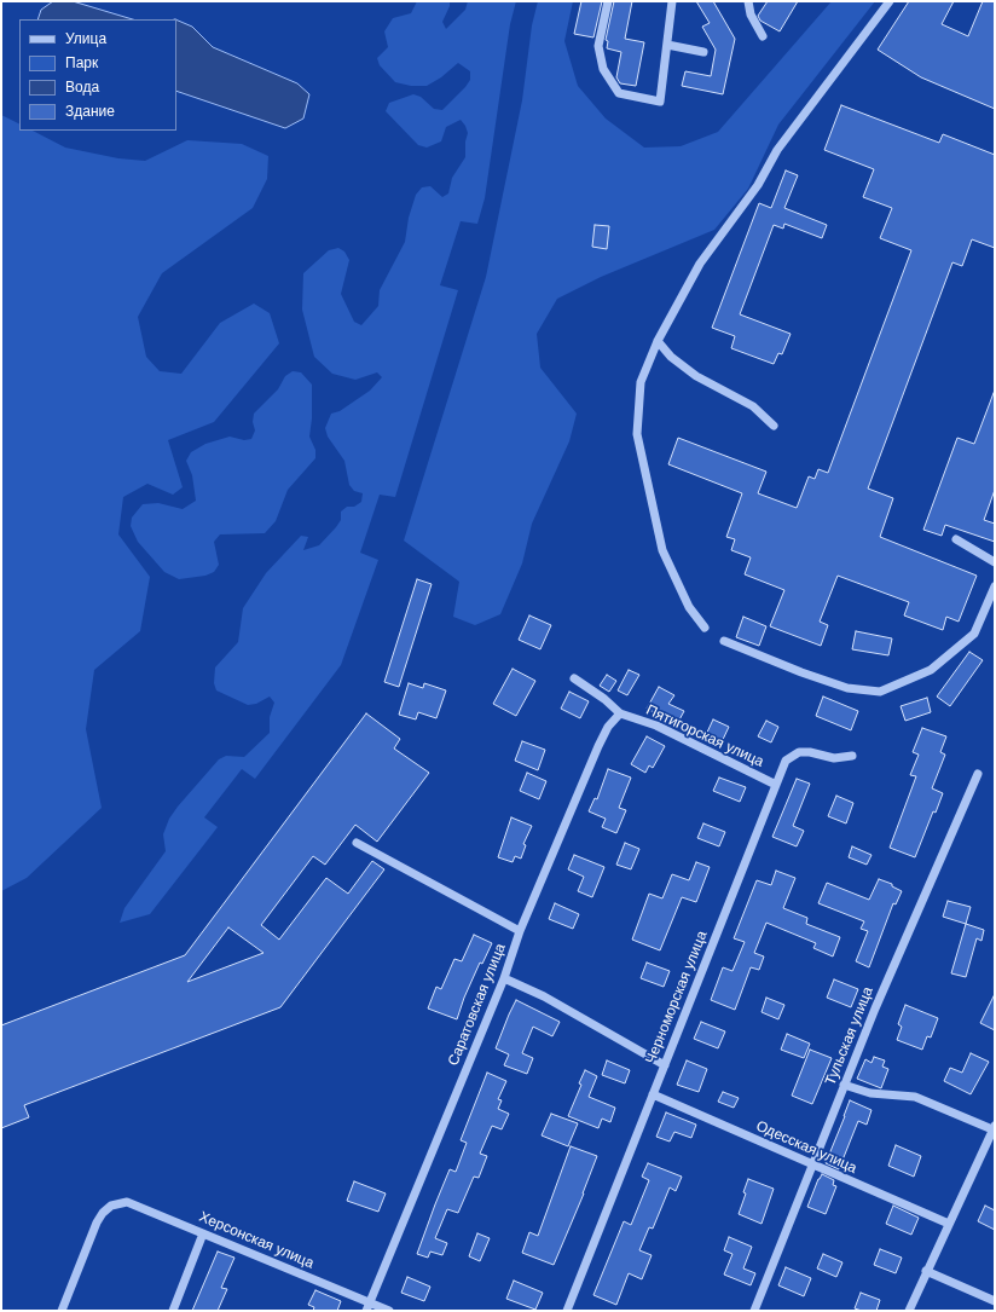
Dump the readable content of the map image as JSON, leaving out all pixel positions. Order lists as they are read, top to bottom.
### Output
{
  "streets": {
    "street": [
      "Пятигорская улица",
      "Черноморская улица",
      "Саратовская улица",
      "Тульская улица",
      "Одесская улица",
      "Херсонская улица"
    ]
  },
  "crossings": [
    ["Пятигорская улица", "Черноморская улица"],
    ["Пятигорская улица", "Саратовская улица"],
    ["Черноморская улица", "Одесская улица"],
    ["Саратовская улица", "Херсонская улица"],
    ["Тульская улица", "Одесская улица"]
  ],
  "legend": [
    "Улица",
    "Парк",
    "Вода",
    "Здание"
  ]
}
